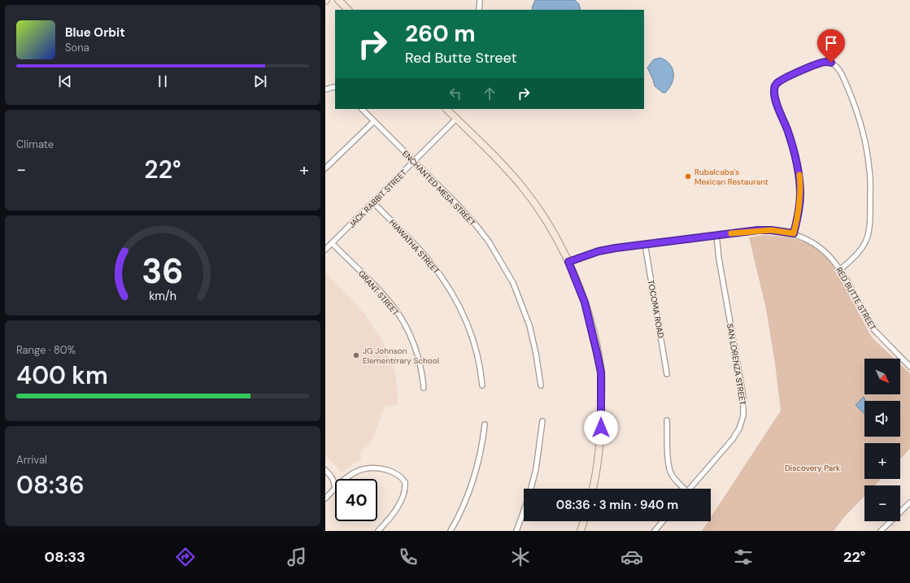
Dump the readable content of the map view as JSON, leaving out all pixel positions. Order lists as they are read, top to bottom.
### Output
{
  "streets": {
    "street": [
      "ENCHANTED MESA STREET",
      "JACK RABBIT STREET",
      "HIAWATHA STREET",
      "GRANT STREET",
      "RED BUTTE STREET",
      "TOCOMA ROAD",
      "SAN LORENZA STREET"
    ]
  },
  "crossings": [
    ["ENCHANTED MESA STREET", "JACK RABBIT STREET"],
    ["JACK RABBIT STREET", "HIAWATHA STREET"],
    ["JACK RABBIT STREET", "GRANT STREET"],
    ["RED BUTTE STREET", "TOCOMA ROAD"],
    ["RED BUTTE STREET", "SAN LORENZA STREET"]
  ],
  "parks": ["Discovery Park"],
  "places": ["Rubalcaba's Mexican Restaurant", "JG Johnson Elementrrary School"],
  "north": "bottom right",
  "page": {
    "turn": ["260 m", "Red Butte Street"],
    "song": ["Blue Orbit", "Sona"],
    "tile": [
      "Climate",
      ["Range · 80%", "400 km"],
      ["Arrival", "08:36"]
    ],
    "heat": ["−", "22°", "+"],
    "map_buttons": ["+", "−"],
    "limit": "40",
    "trip": "08:36 · 3 min · 940 m",
    "tabs": ["08:33", "22°"],
    "gauge": ["36", "km/h"]
  }
}
